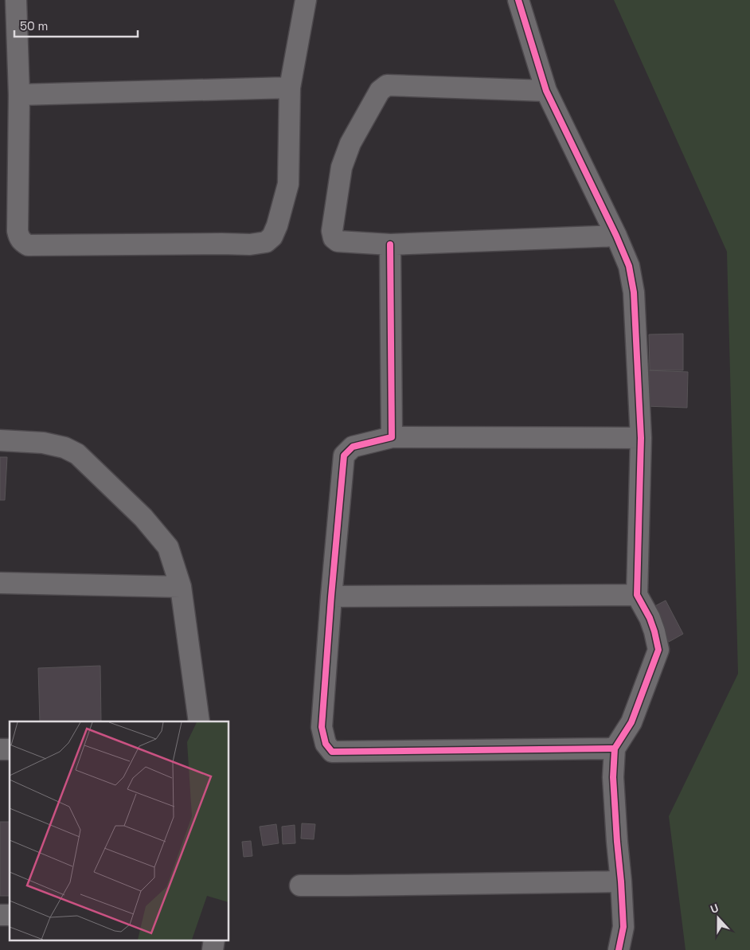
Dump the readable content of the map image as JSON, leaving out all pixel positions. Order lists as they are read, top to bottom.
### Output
{
  "scale_bar": "50 m",
  "north": "top"
}
